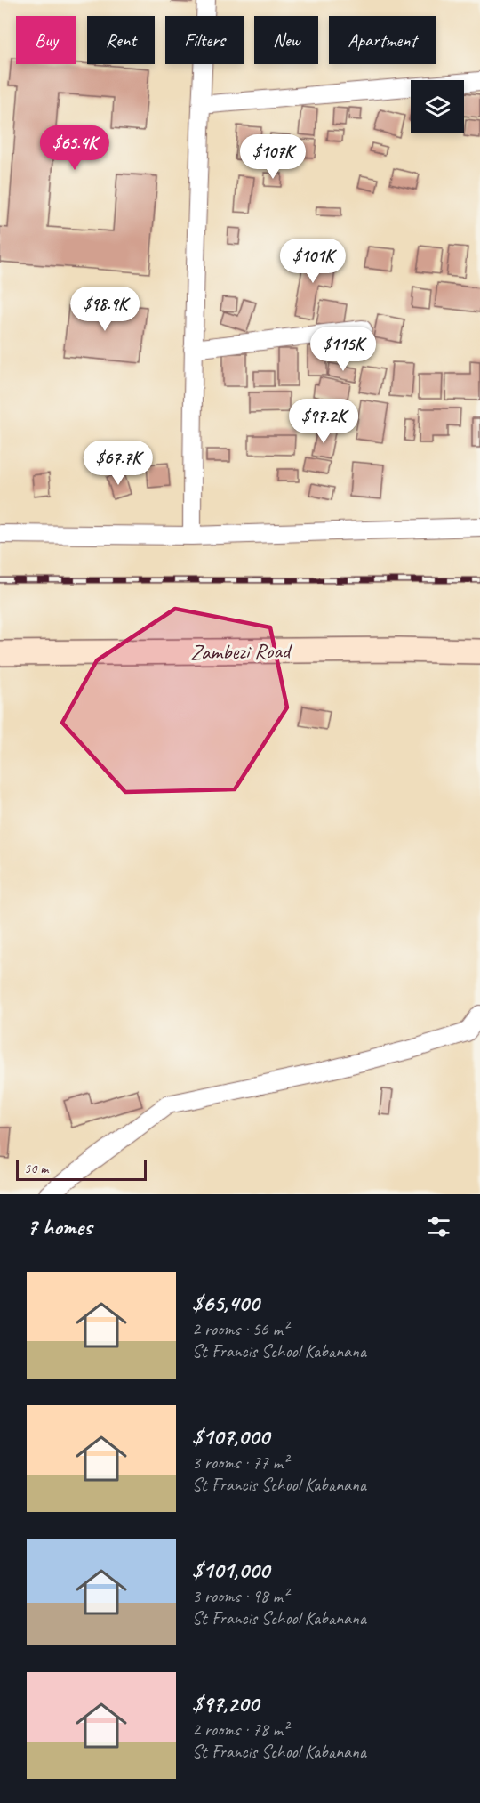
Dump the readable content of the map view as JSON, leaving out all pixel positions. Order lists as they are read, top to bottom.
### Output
{
  "streets": {
    "main road": ["Zambezi Road"]
  },
  "scale_bar": "50 m",
  "page": {
    "chip": [
      "Buy",
      "Rent",
      "Filters",
      "New",
      "Apartment"
    ],
    "price": [
      "$65.4K",
      "$107K",
      "$101K",
      "$98.9K",
      "$115K",
      "$97.2K",
      "$67.7K"
    ],
    "scale": "50 m",
    "heading": "7 homes",
    "list": [
      {
        "name": "$65,400",
        "note": "2 rooms · 56 m² · St Francis School Kabanana"
      },
      {
        "name": "$107,000",
        "note": "3 rooms · 77 m² · St Francis School Kabanana"
      },
      {
        "name": "$101,000",
        "note": "3 rooms · 98 m² · St Francis School Kabanana"
      },
      {
        "name": "$97,200",
        "note": "2 rooms · 78 m² · St Francis School Kabanana"
      }
    ]
  }
}
